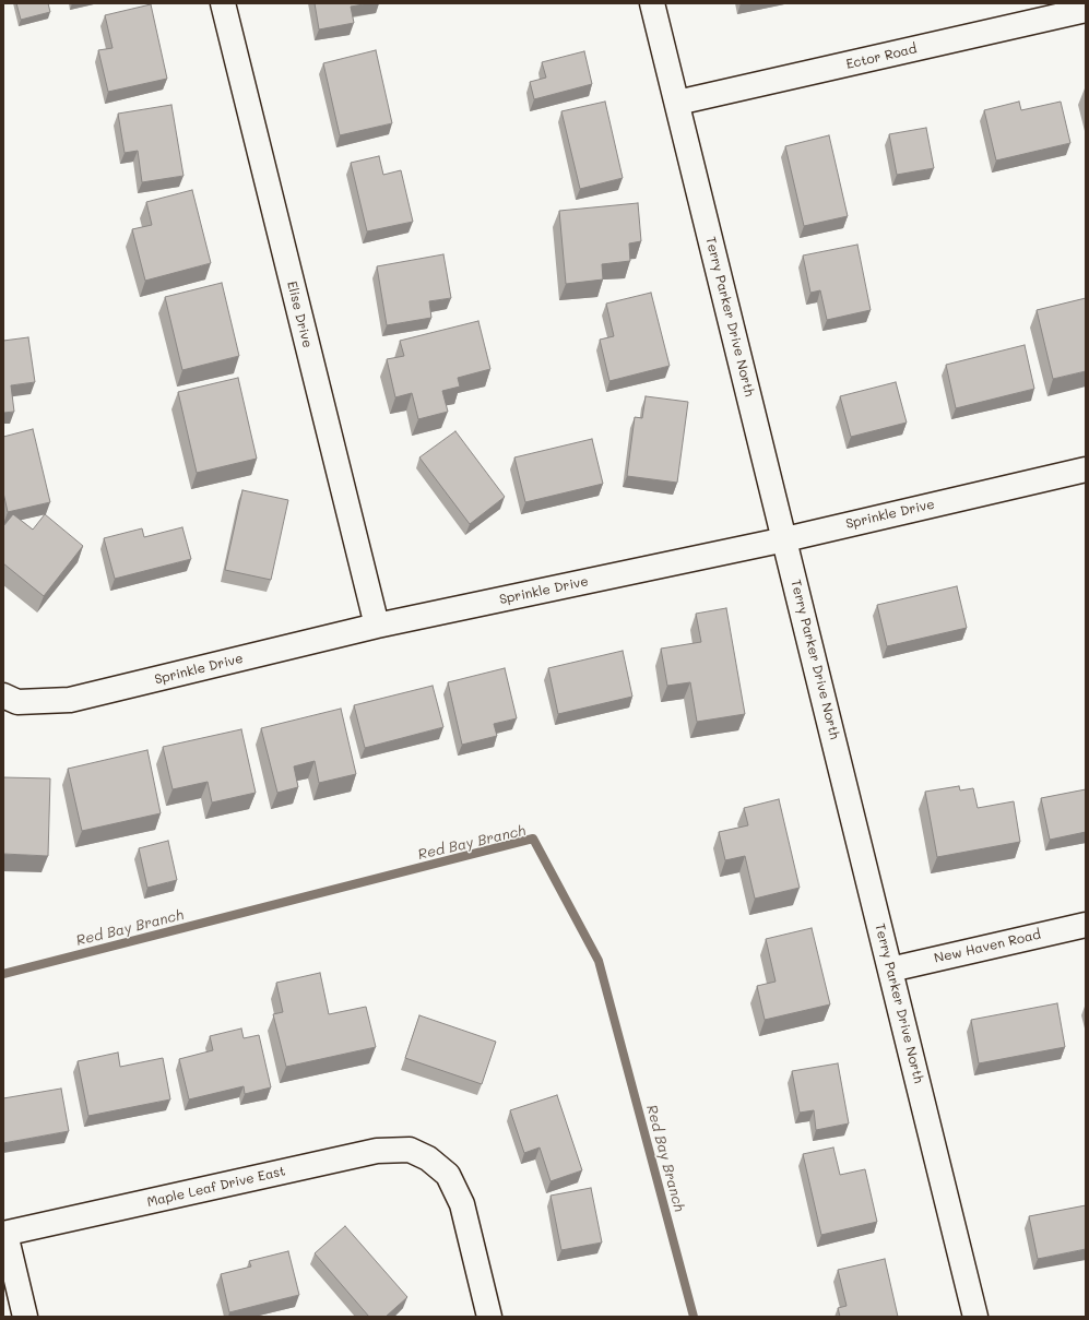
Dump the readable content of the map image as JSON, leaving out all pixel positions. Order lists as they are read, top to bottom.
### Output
{
  "streets": {
    "street": [
      "Ector Road",
      "Elise Drive",
      "Terry Parker Drive North",
      "Sprinkle Drive",
      "New Haven Road",
      "Maple Leaf Drive East"
    ]
  },
  "crossings": [
    ["Ector Road", "Terry Parker Drive North"],
    ["Elise Drive", "Sprinkle Drive"],
    ["Terry Parker Drive North", "Sprinkle Drive"],
    ["Terry Parker Drive North", "New Haven Road"]
  ],
  "water": ["Red Bay Branch"]
}
